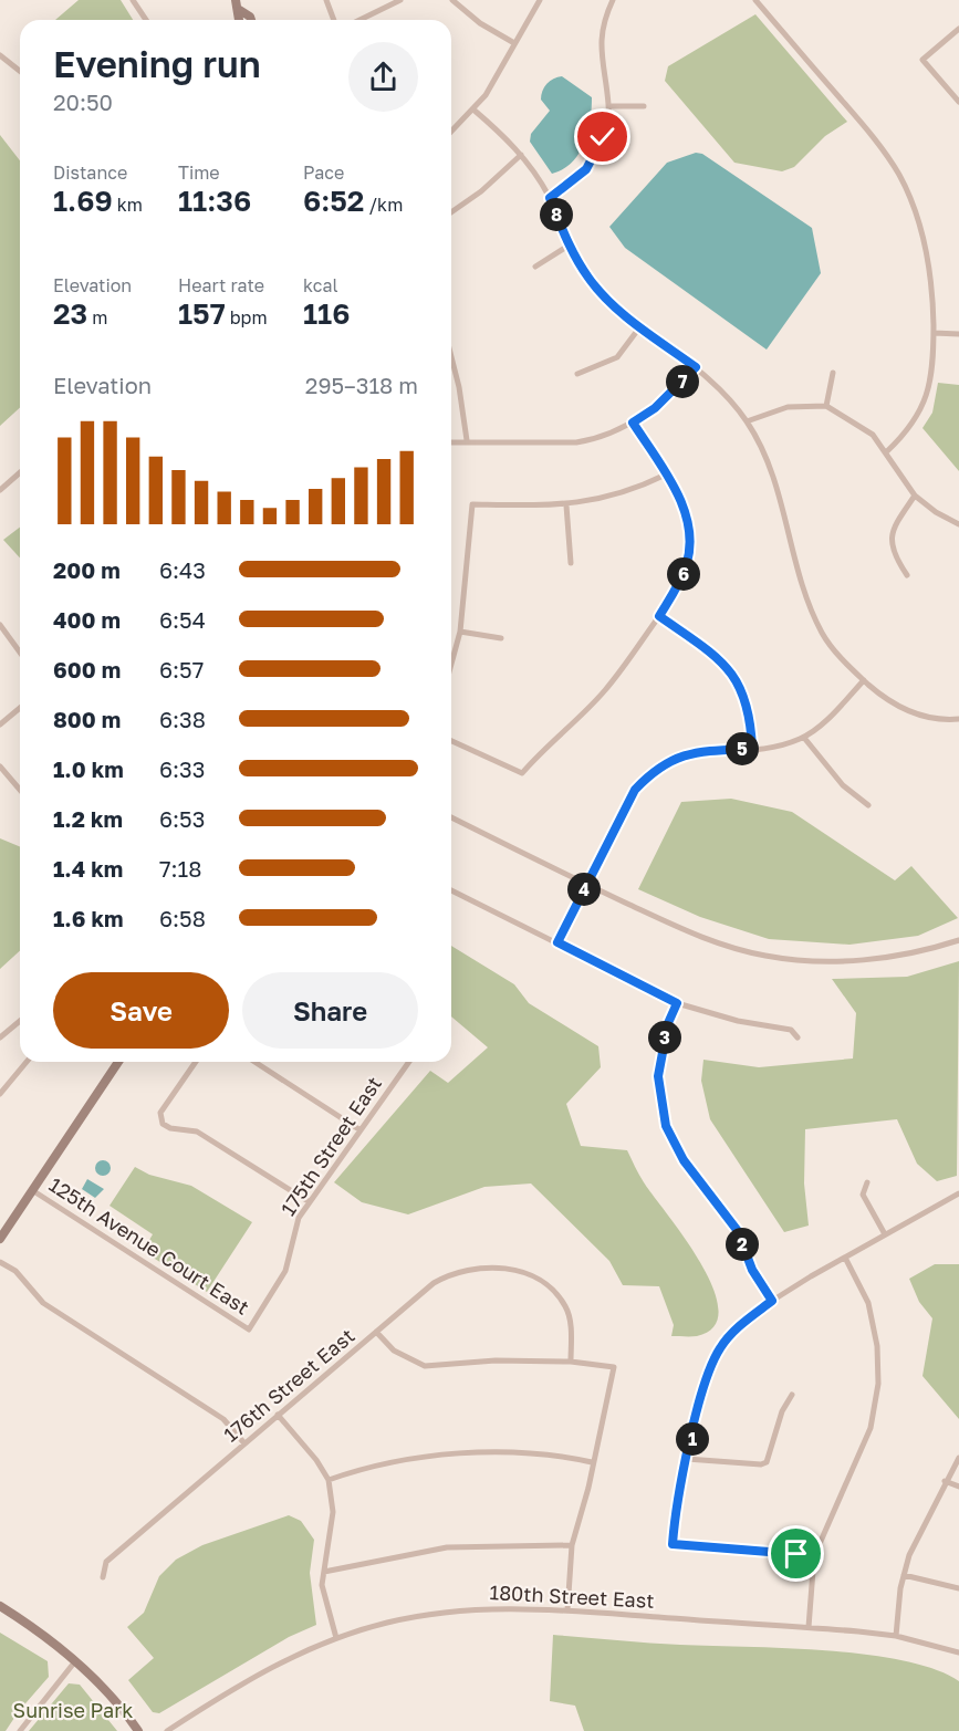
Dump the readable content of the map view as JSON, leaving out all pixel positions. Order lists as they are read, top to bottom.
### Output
{
  "streets": {
    "street": [
      "175th Street East",
      "125th Avenue Court East",
      "176th Street East",
      "180th Street East"
    ]
  },
  "crossings": [
    ["175th Street East", "125th Avenue Court East"]
  ],
  "parks": ["Sunrise Park"],
  "page": {
    "heading": ["Evening run", "20:50"],
    "stats": [
      ["Distance", "1.69 km"],
      ["Time", "11:36"],
      ["Pace", "6:52 /km"],
      ["Elevation", "23 m"],
      ["Heart rate", "157 bpm"],
      ["kcal", "116"]
    ],
    "pins": [
      "8",
      "7",
      "6",
      "5",
      "4",
      "3",
      "2",
      "1"
    ],
    "chart": ["Elevation", "295–318 m"],
    "list": [
      {
        "name": "200 m",
        "note": "6:43"
      },
      {
        "name": "400 m",
        "note": "6:54"
      },
      {
        "name": "600 m",
        "note": "6:57"
      },
      {
        "name": "800 m",
        "note": "6:38"
      },
      {
        "name": "1.0 km",
        "note": "6:33"
      },
      {
        "name": "1.2 km",
        "note": "6:53"
      },
      {
        "name": "1.4 km",
        "note": "7:18"
      },
      {
        "name": "1.6 km",
        "note": "6:58"
      }
    ],
    "buttons": ["Save", "Share"]
  }
}
